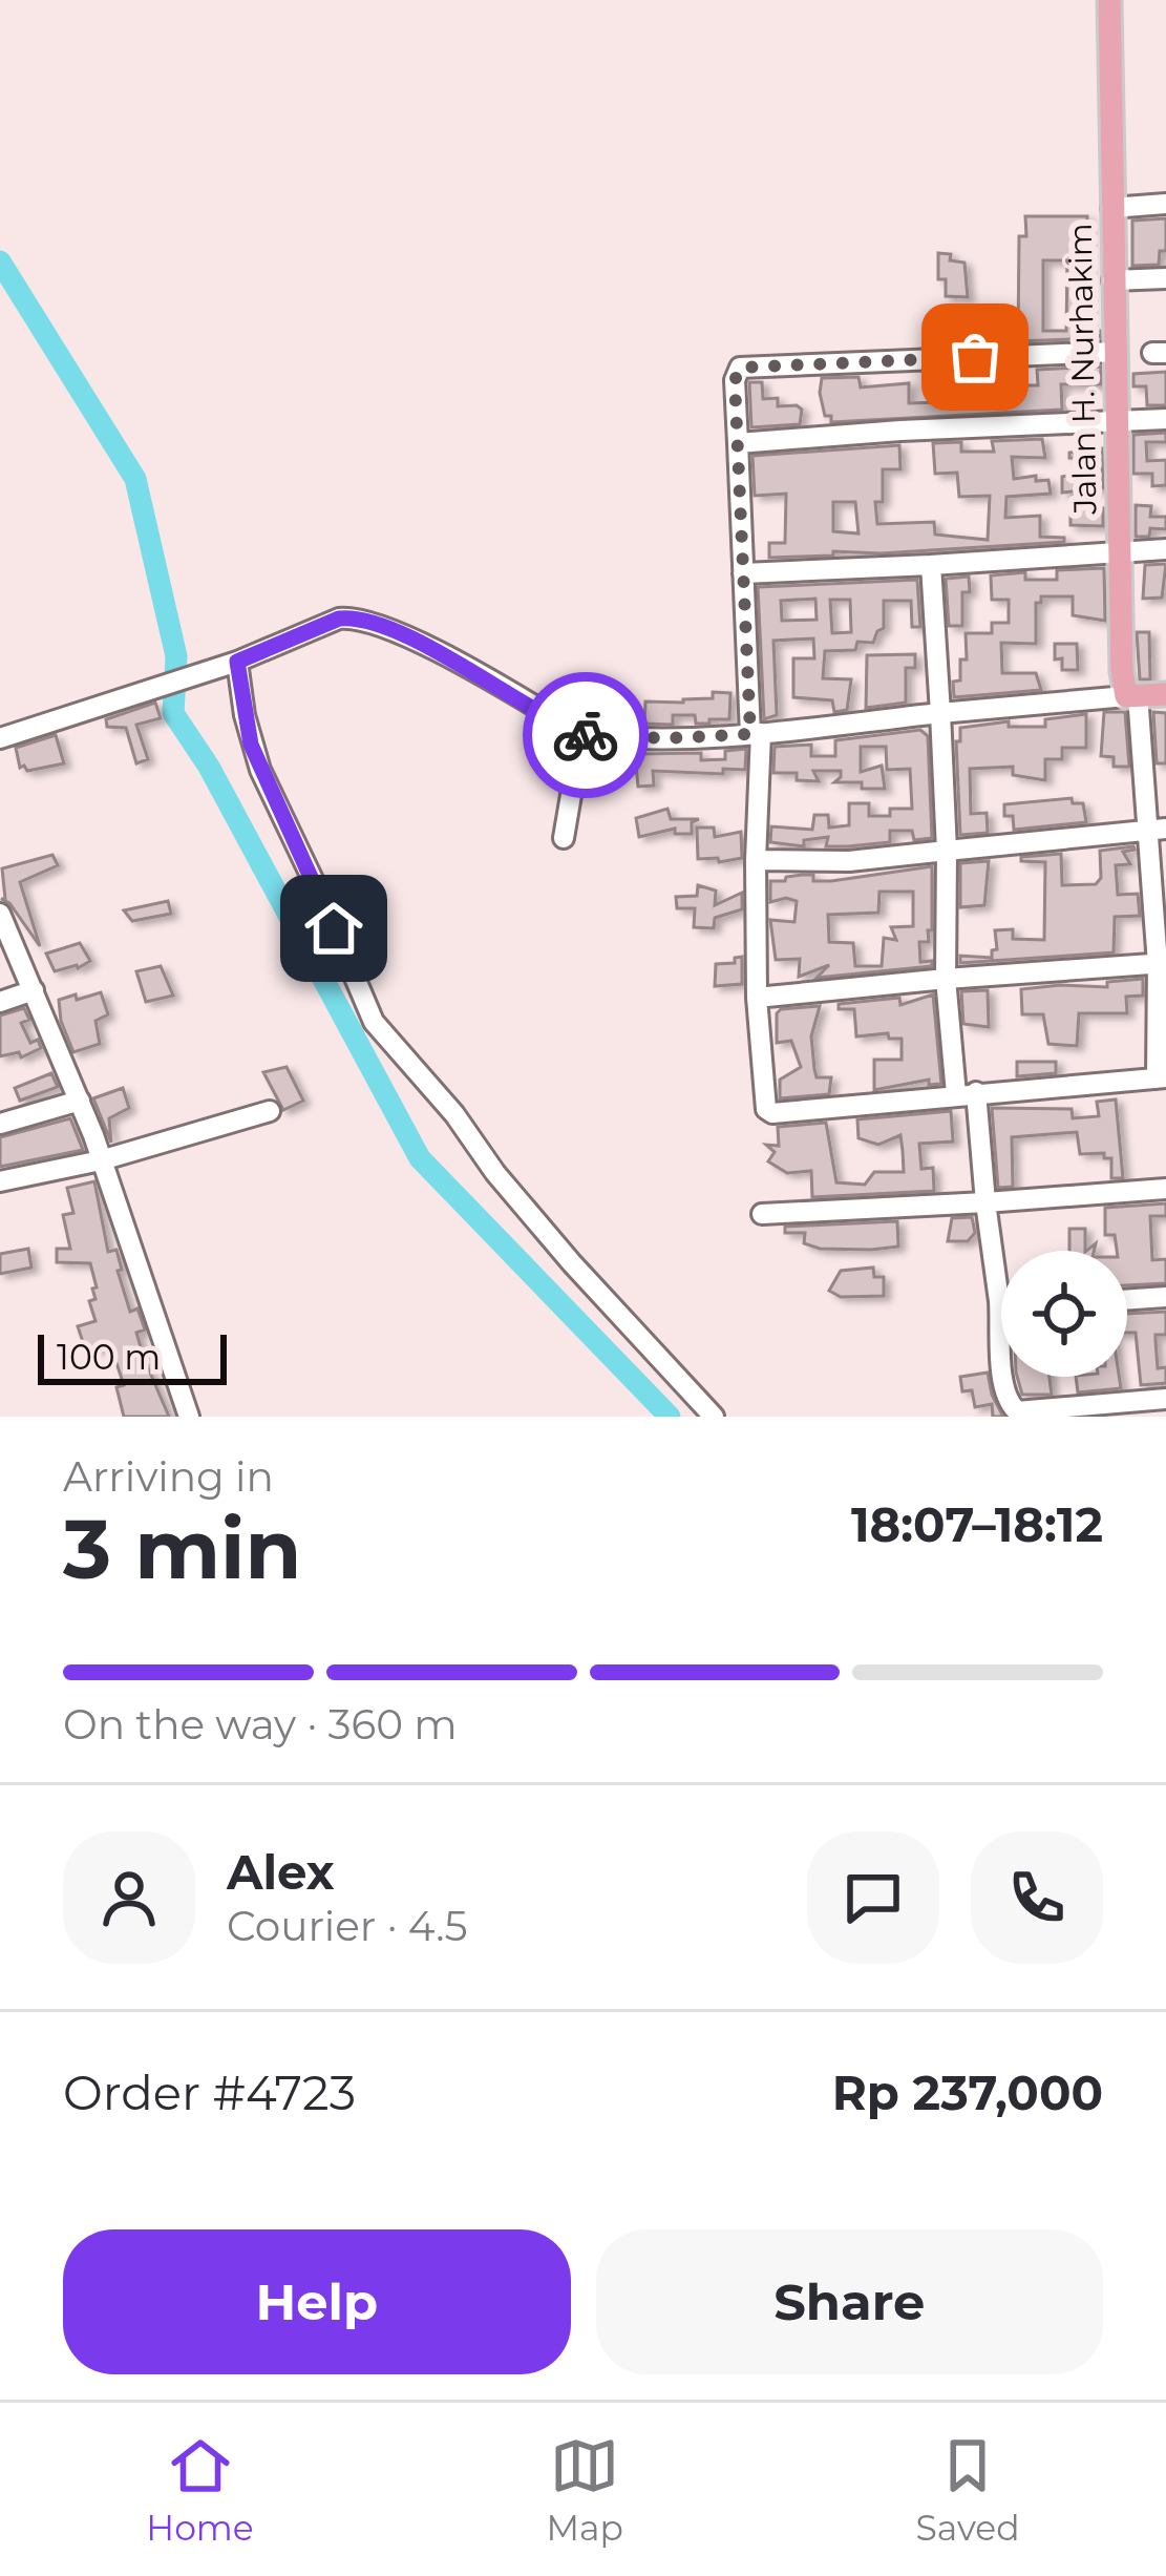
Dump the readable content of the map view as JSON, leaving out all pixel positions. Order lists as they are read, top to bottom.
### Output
{
  "streets": {
    "main road": ["Jalan H. Nurhakim"]
  },
  "scale_bar": "100 m",
  "page": {
    "scale": "100 m",
    "heading": ["3 min", "Arriving in", "18:07–18:12"],
    "panel": [
      "Alex",
      "Courier · 4.5",
      "Order #4723",
      "Rp 237,000"
    ],
    "bar": "On the way · 360 m",
    "buttons": ["Help", "Share"],
    "tabs": ["Home", "Map", "Saved"]
  }
}
